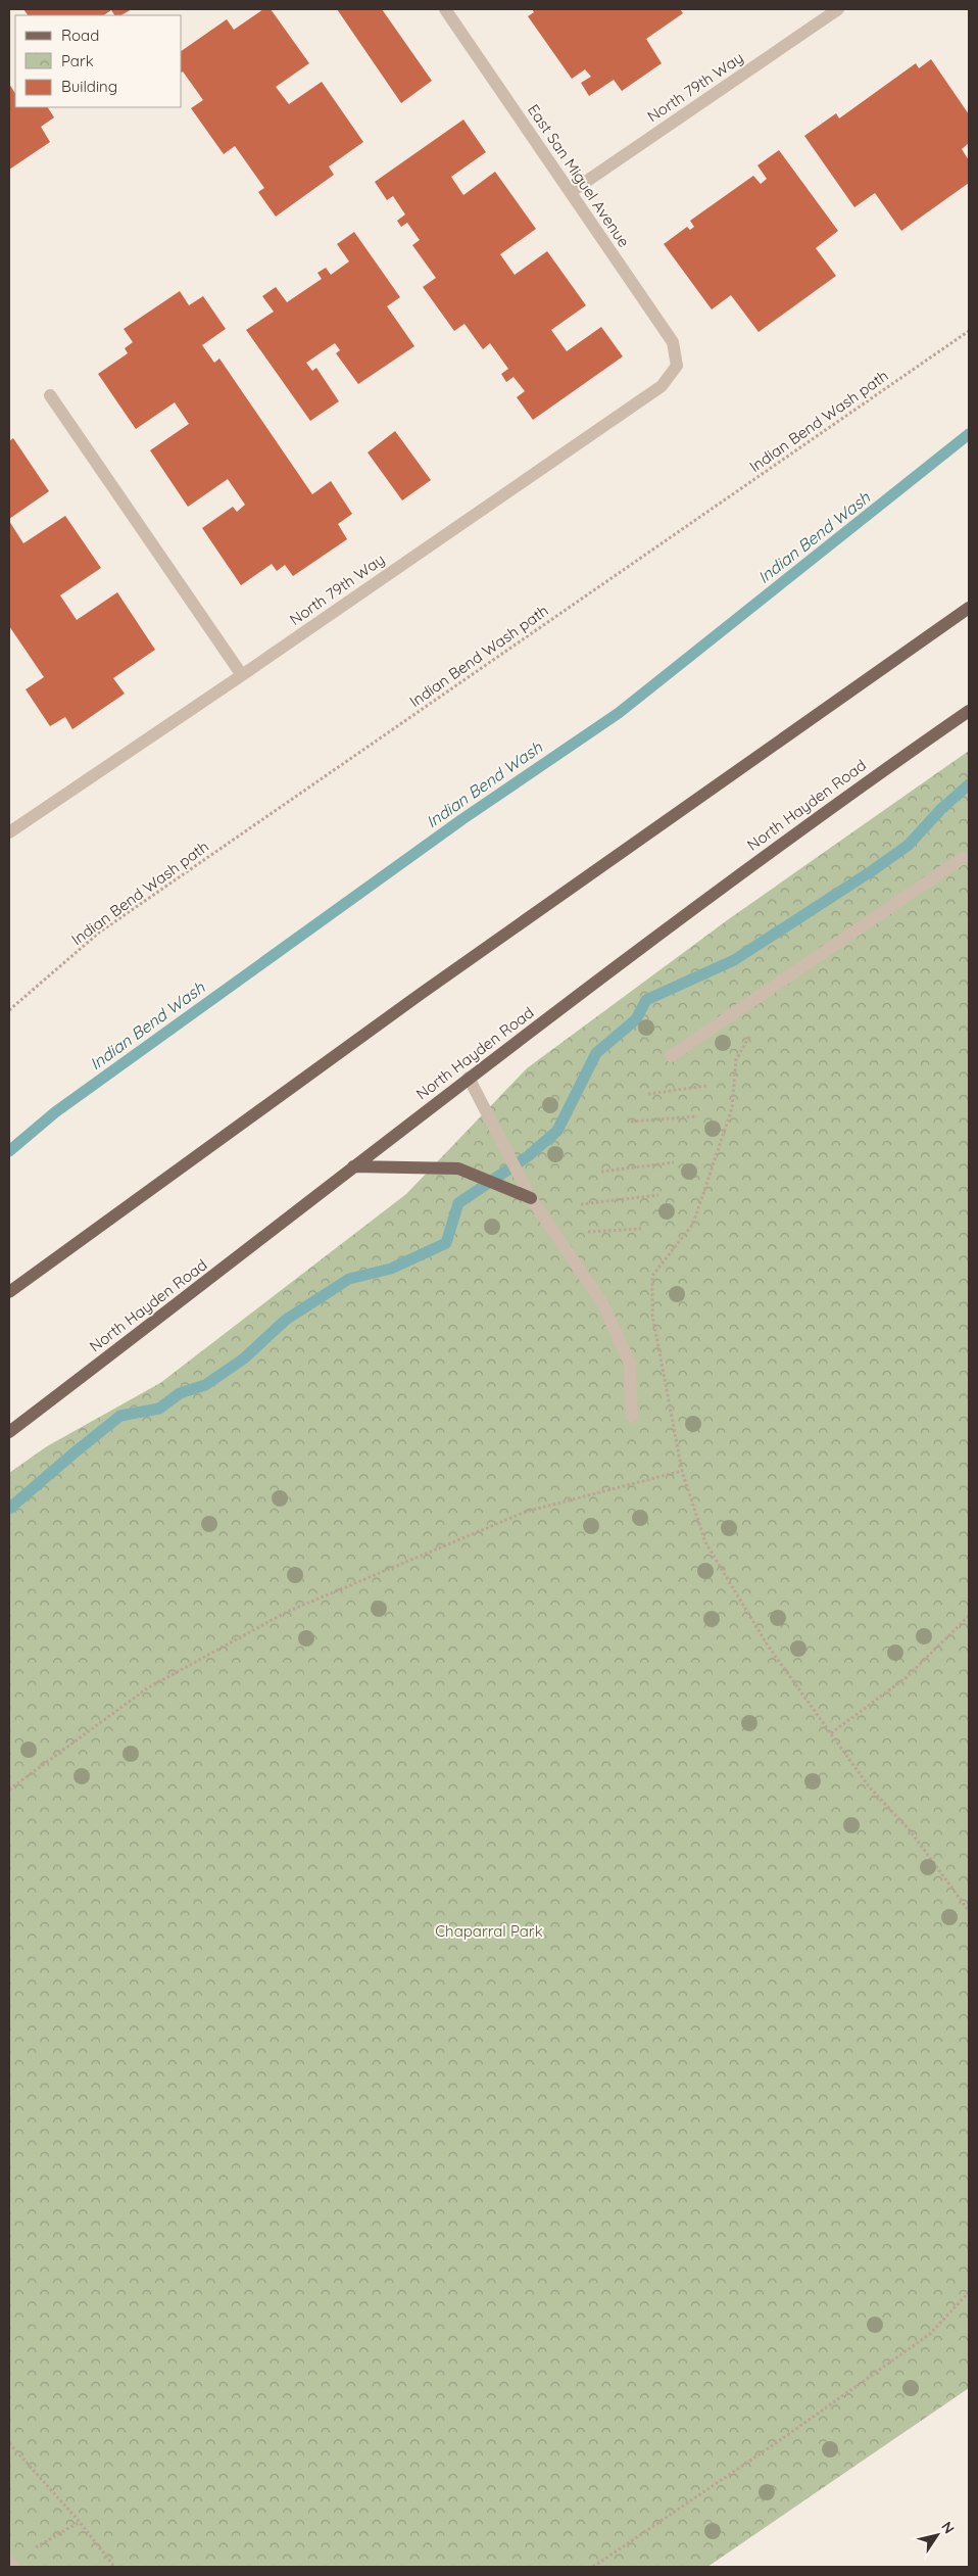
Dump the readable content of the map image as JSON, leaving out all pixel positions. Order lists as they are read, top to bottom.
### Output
{
  "streets": {
    "main road": ["North Hayden Road"],
    "street": ["North 79th Way", "East San Miguel Avenue"],
    "path": ["Indian Bend Wash path"]
  },
  "crossings": [
    ["North 79th Way", "East San Miguel Avenue"]
  ],
  "water": ["Indian Bend Wash"],
  "parks": ["Chaparral Park"],
  "legend": ["Road", "Park", "Building"],
  "north": "top right"
}
